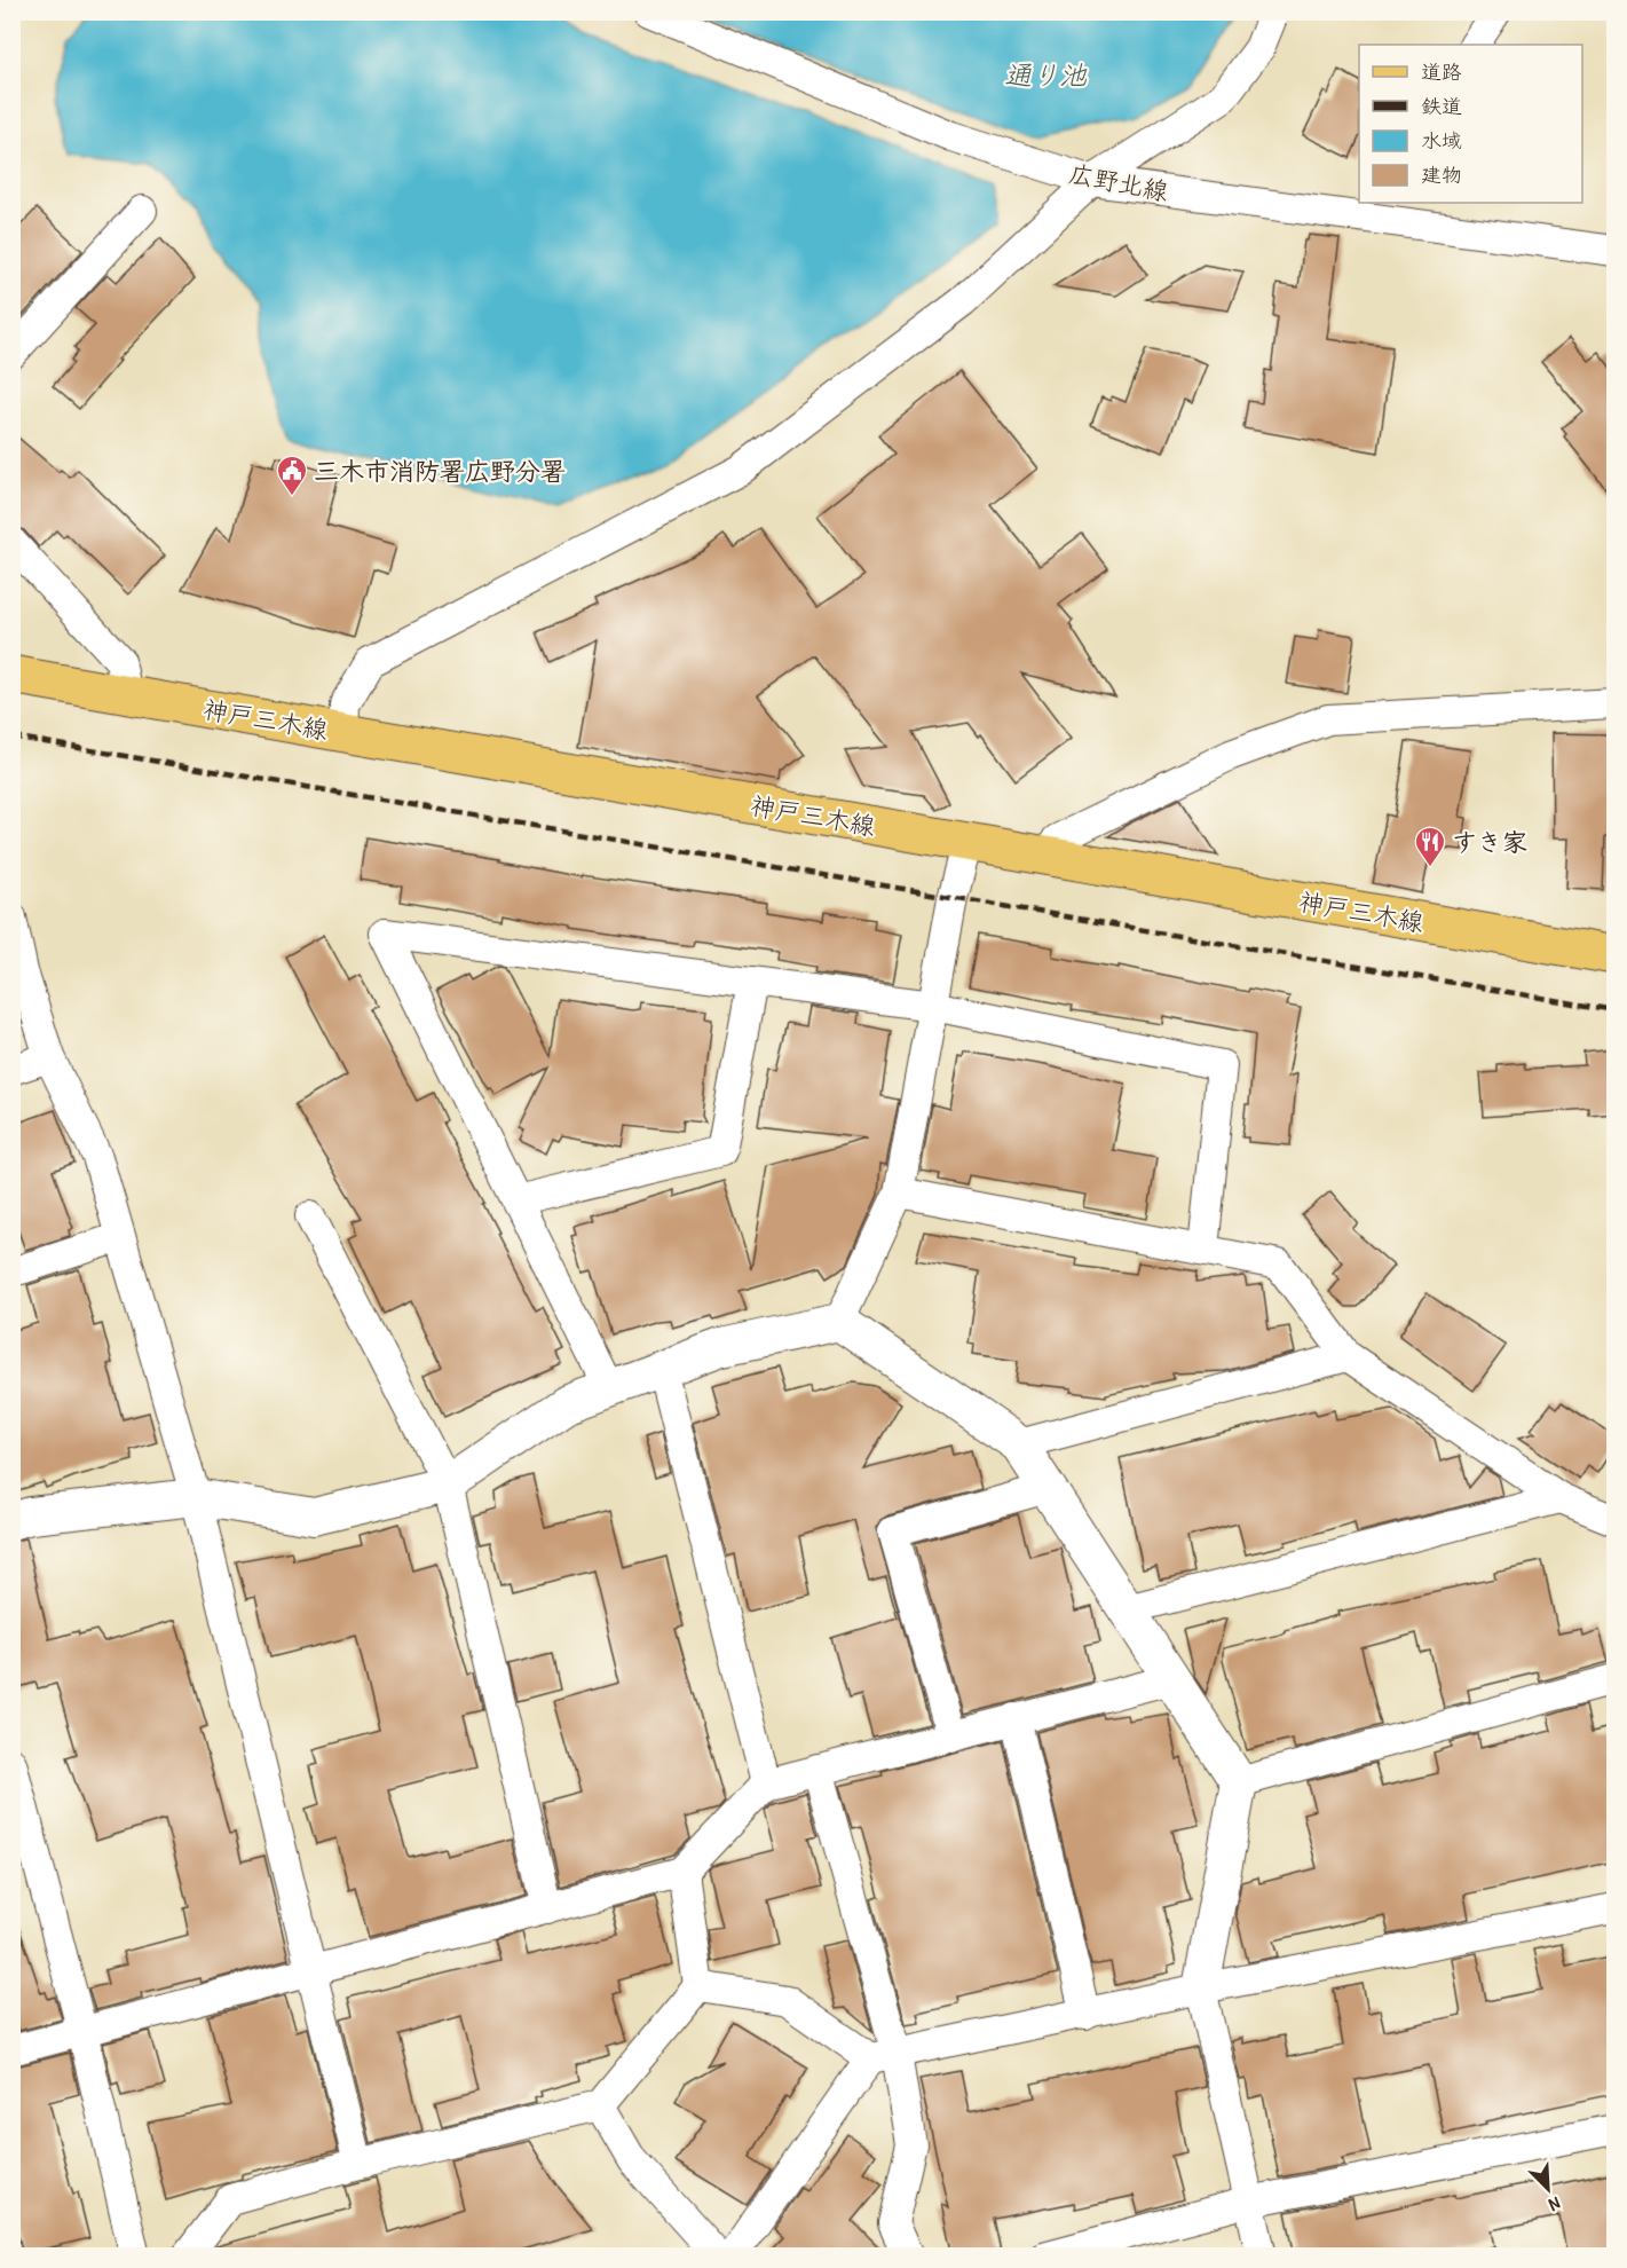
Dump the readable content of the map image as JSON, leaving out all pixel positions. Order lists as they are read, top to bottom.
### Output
{
  "streets": {
    "main road": ["神戸三木線"],
    "street": ["広野北線"]
  },
  "water": ["通り池"],
  "places": {
    "public building": ["三木市消防署広野分署"],
    "restaurant": ["すき家"]
  },
  "legend": [
    "道路",
    "鉄道",
    "水域",
    "建物"
  ],
  "north": "bottom right"
}
